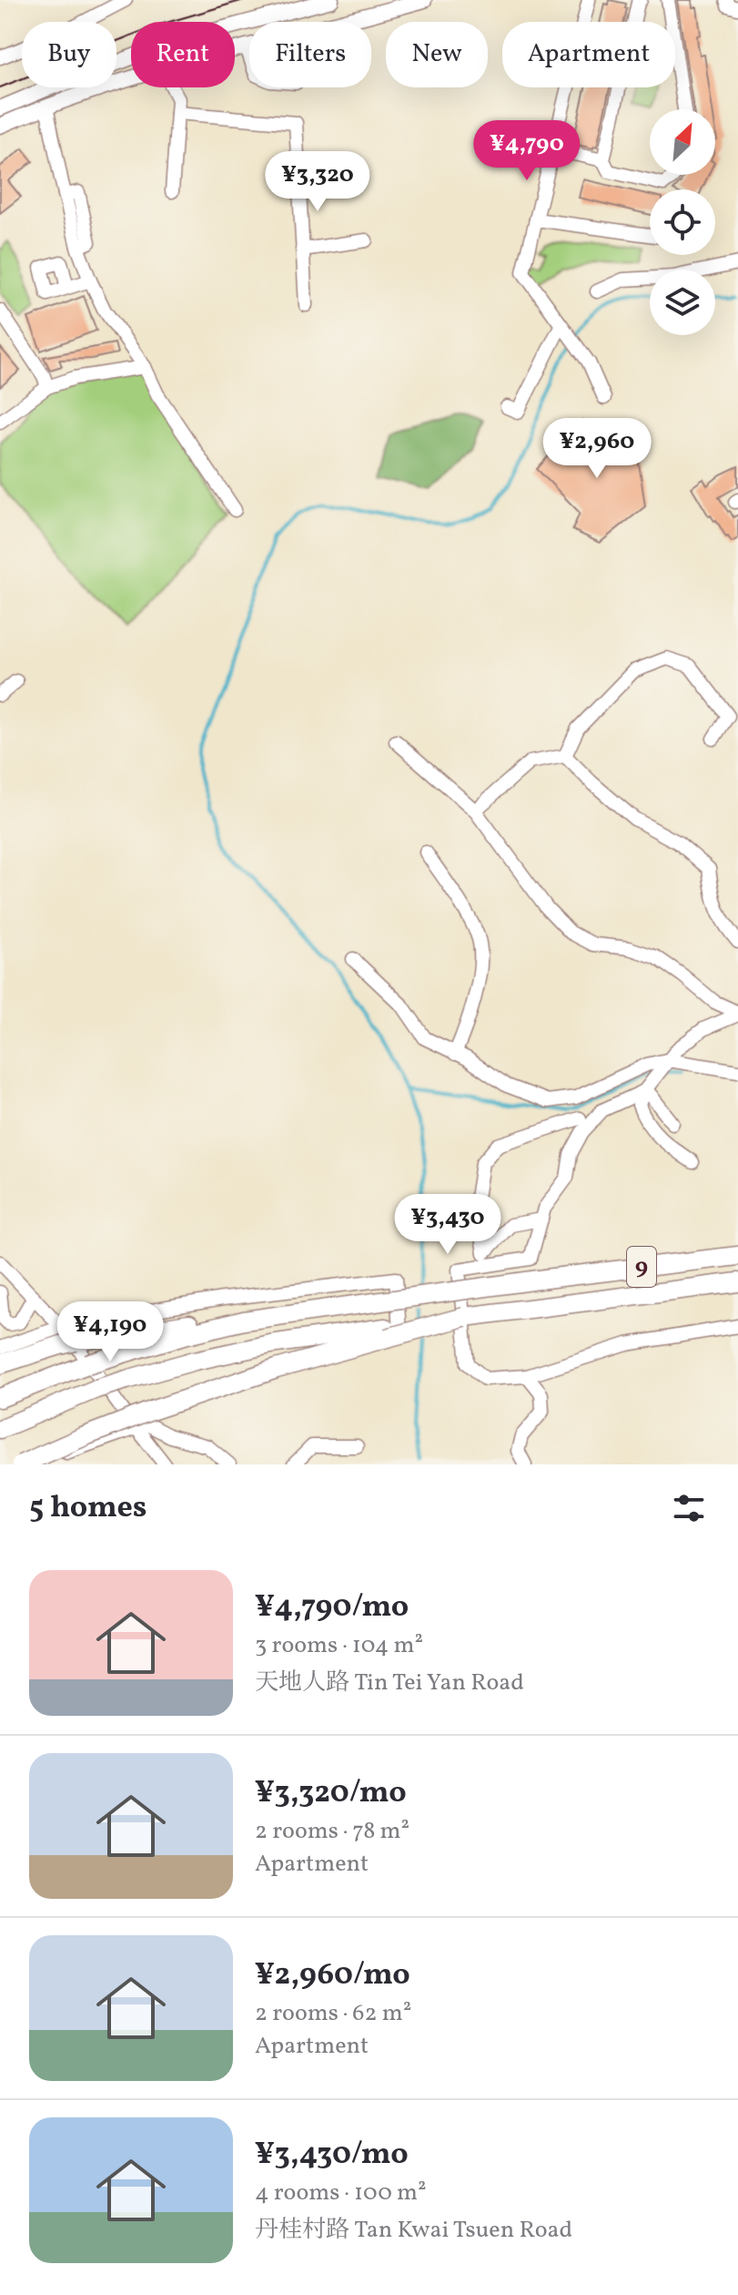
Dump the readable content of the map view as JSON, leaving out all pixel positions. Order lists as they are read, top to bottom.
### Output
{
  "streets": {
    "highway": ["9"]
  },
  "north": "top right",
  "page": {
    "chip": [
      "Buy",
      "Rent",
      "Filters",
      "New",
      "Apartment"
    ],
    "price": [
      "¥4,790",
      "¥3,320",
      "¥2,960",
      "¥3,430",
      "¥4,190"
    ],
    "heading": "5 homes",
    "list": [
      {
        "name": "¥4,790/mo",
        "note": "3 rooms · 104 m² · 天地人路 Tin Tei Yan Road"
      },
      {
        "name": "¥3,320/mo",
        "note": "2 rooms · 78 m² · Apartment"
      },
      {
        "name": "¥2,960/mo",
        "note": "2 rooms · 62 m² · Apartment"
      },
      {
        "name": "¥3,430/mo",
        "note": "4 rooms · 100 m² · 丹桂村路 Tan Kwai Tsuen Road"
      }
    ]
  }
}
